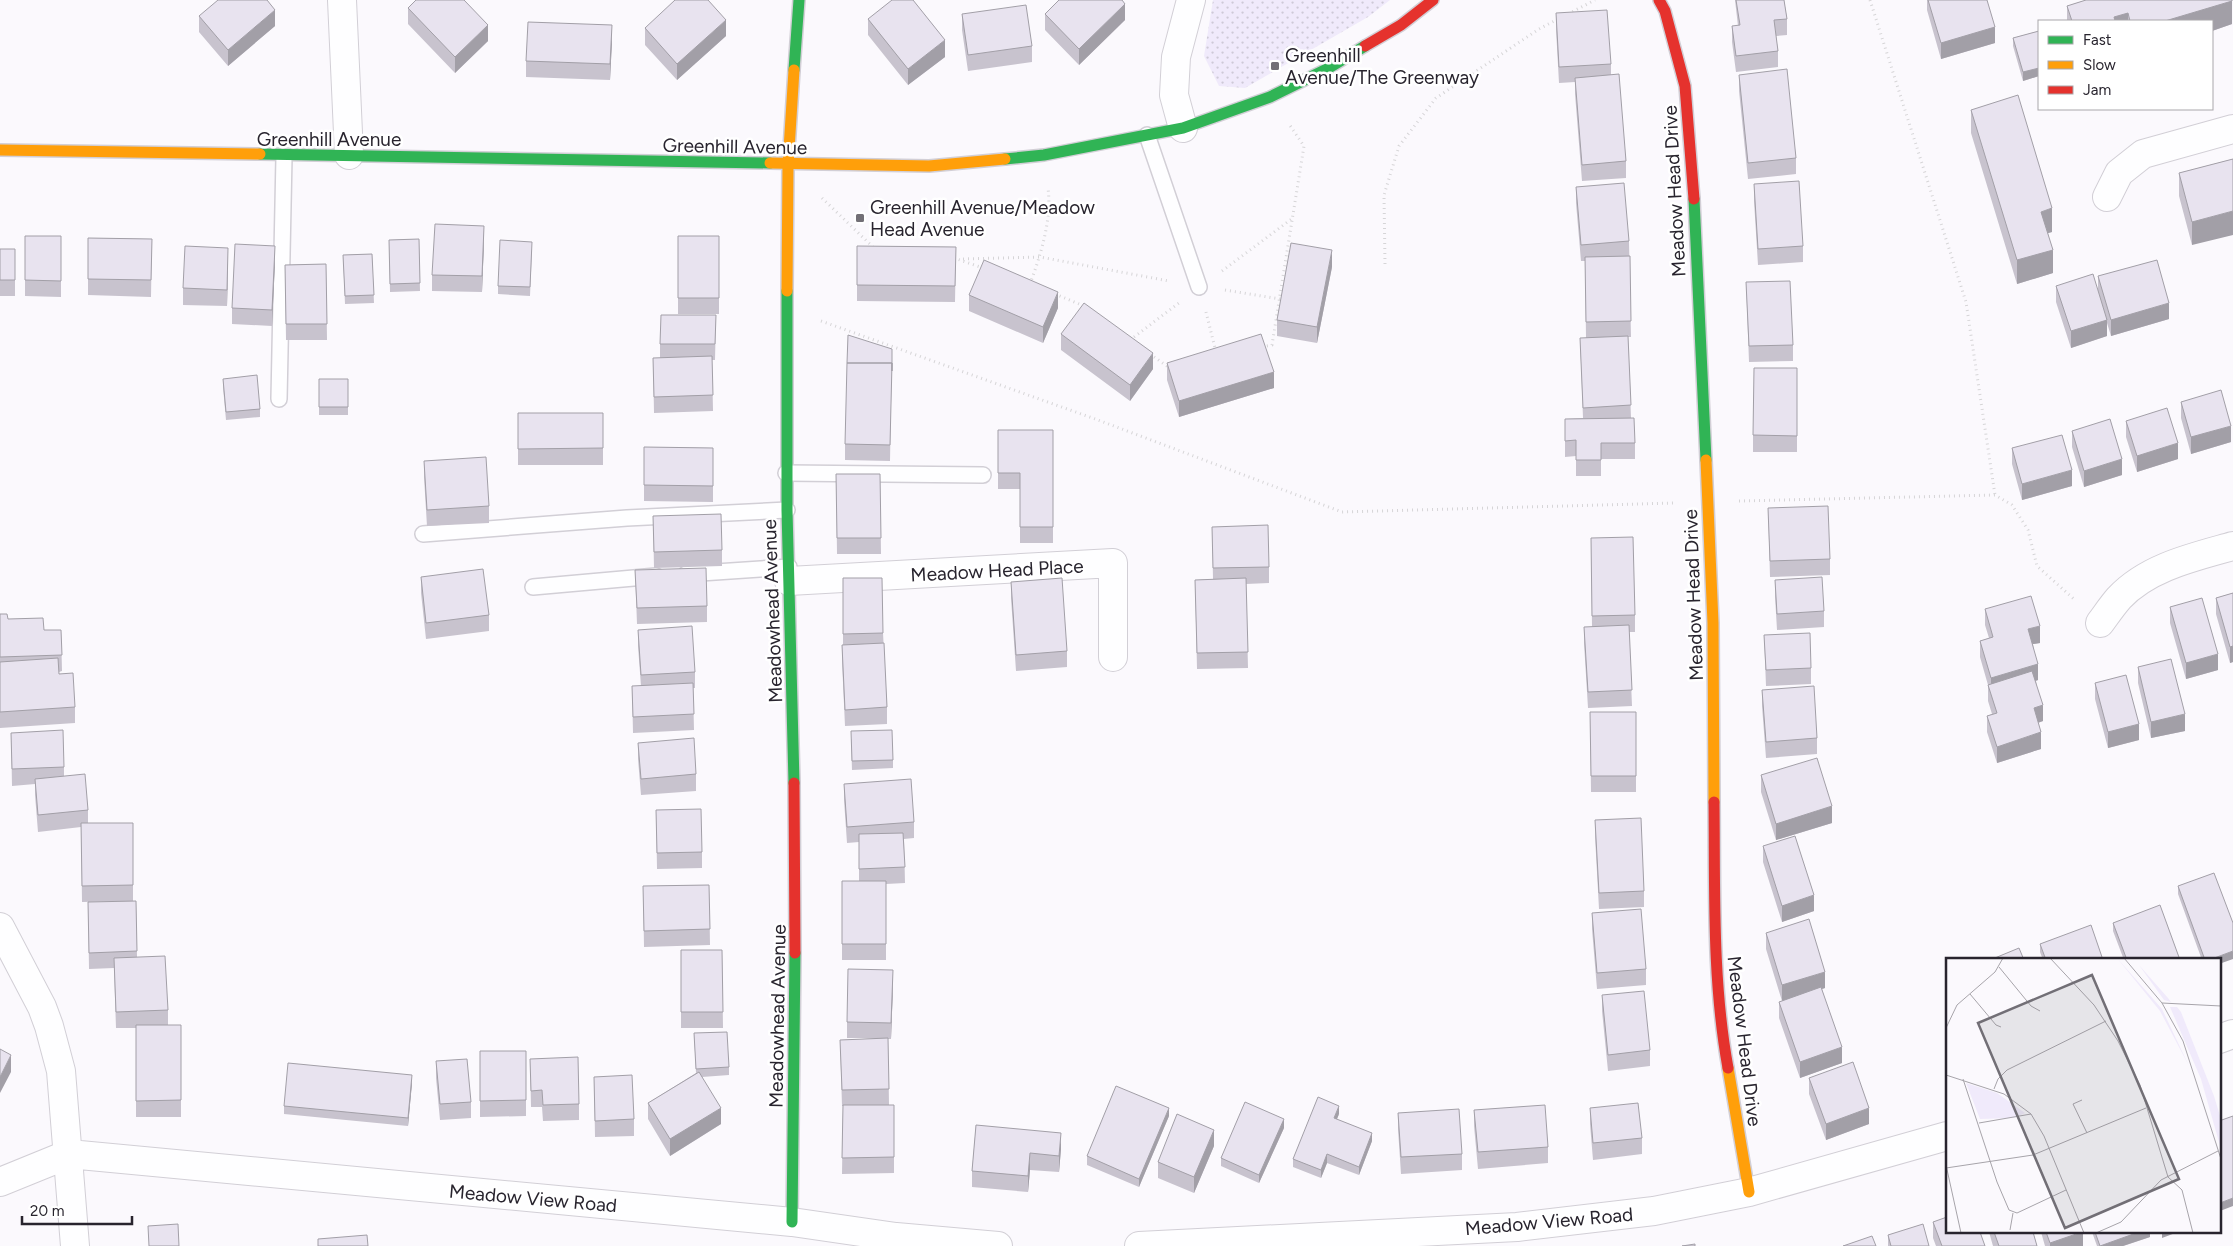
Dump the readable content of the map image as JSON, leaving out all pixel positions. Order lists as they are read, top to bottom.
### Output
{
  "streets": {
    "street": [
      "Greenhill Avenue",
      "Meadow Head Drive",
      "Meadow Head Place",
      "Meadowhead Avenue",
      "Meadow View Road"
    ]
  },
  "crossings": [
    ["Greenhill Avenue", "Meadowhead Avenue"],
    ["Meadow Head Drive", "Meadow View Road"],
    ["Meadow Head Place", "Meadowhead Avenue"],
    ["Meadowhead Avenue", "Meadow View Road"]
  ],
  "places": {
    "transit": ["Greenhill Avenue/The Greenway", "Greenhill Avenue/Meadow Head Avenue"]
  },
  "legend": ["Fast", "Slow", "Jam"],
  "scale_bar": "20 m"
}
